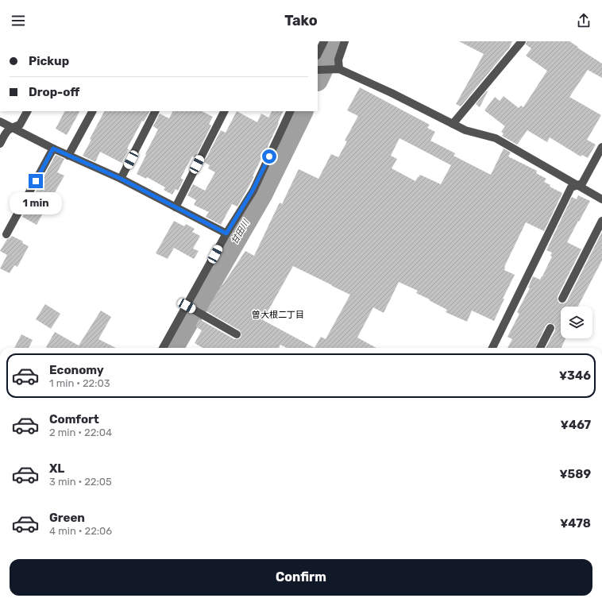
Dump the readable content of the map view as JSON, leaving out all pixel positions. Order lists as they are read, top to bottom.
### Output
{
  "districts": ["曽大根二丁目"],
  "water": ["甘田川"],
  "page": {
    "header": "Tako",
    "banner": ["Pickup", "Drop-off"],
    "bubble": "1 min",
    "list": [
      {
        "name": "Economy",
        "note": "1 min · 22:03",
        "value": "¥346"
      },
      {
        "name": "Comfort",
        "note": "2 min · 22:04",
        "value": "¥467"
      },
      {
        "name": "XL",
        "note": "3 min · 22:05",
        "value": "¥589"
      },
      {
        "name": "Green",
        "note": "4 min · 22:06",
        "value": "¥478"
      }
    ],
    "buttons": "Confirm"
  }
}
